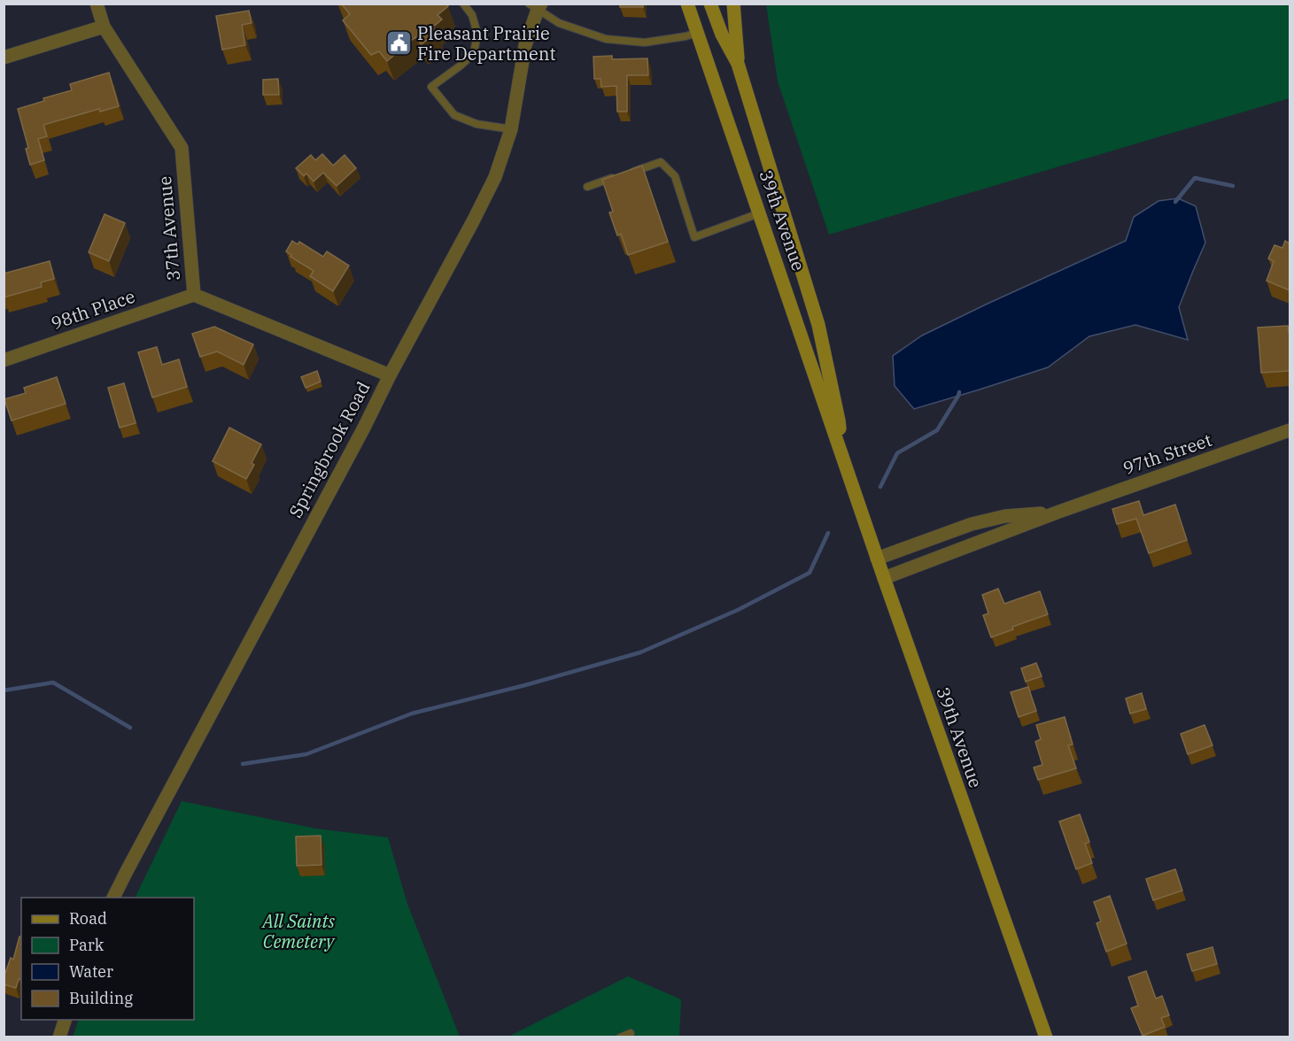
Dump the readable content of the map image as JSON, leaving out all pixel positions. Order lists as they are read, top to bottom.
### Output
{
  "streets": {
    "main road": ["39th Avenue"],
    "street": [
      "37th Avenue",
      "98th Place",
      "Springbrook Road",
      "97th Street"
    ]
  },
  "crossings": [
    ["39th Avenue", "97th Street"],
    ["37th Avenue", "98th Place"],
    ["37th Avenue", "Springbrook Road"]
  ],
  "parks": ["All Saints Cemetery"],
  "places": {
    "public building": ["Pleasant Prairie Fire Department"]
  },
  "legend": [
    "Road",
    "Park",
    "Water",
    "Building"
  ]
}
